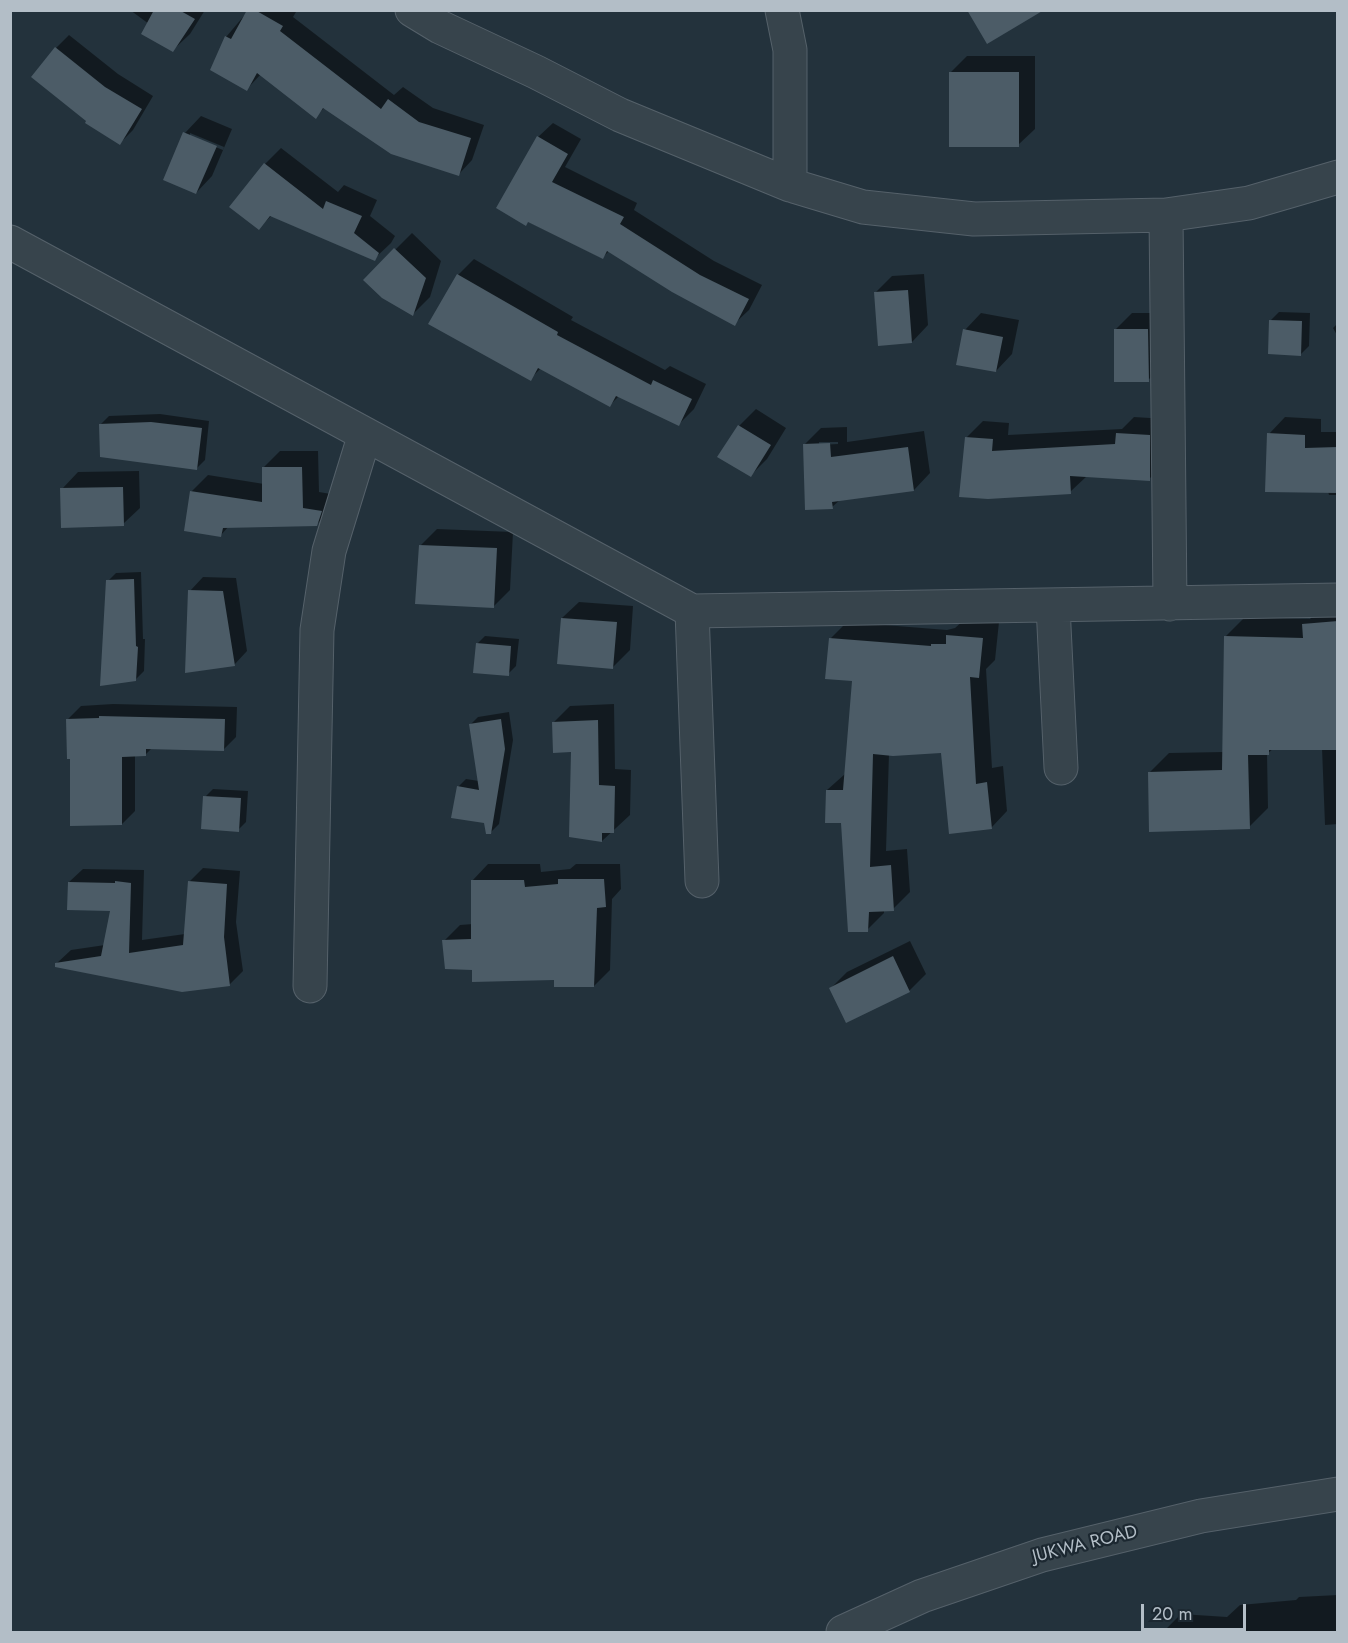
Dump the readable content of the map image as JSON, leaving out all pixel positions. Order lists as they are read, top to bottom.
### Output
{
  "streets": {
    "street": ["JUKWA ROAD"]
  },
  "scale_bar": "20 m"
}
